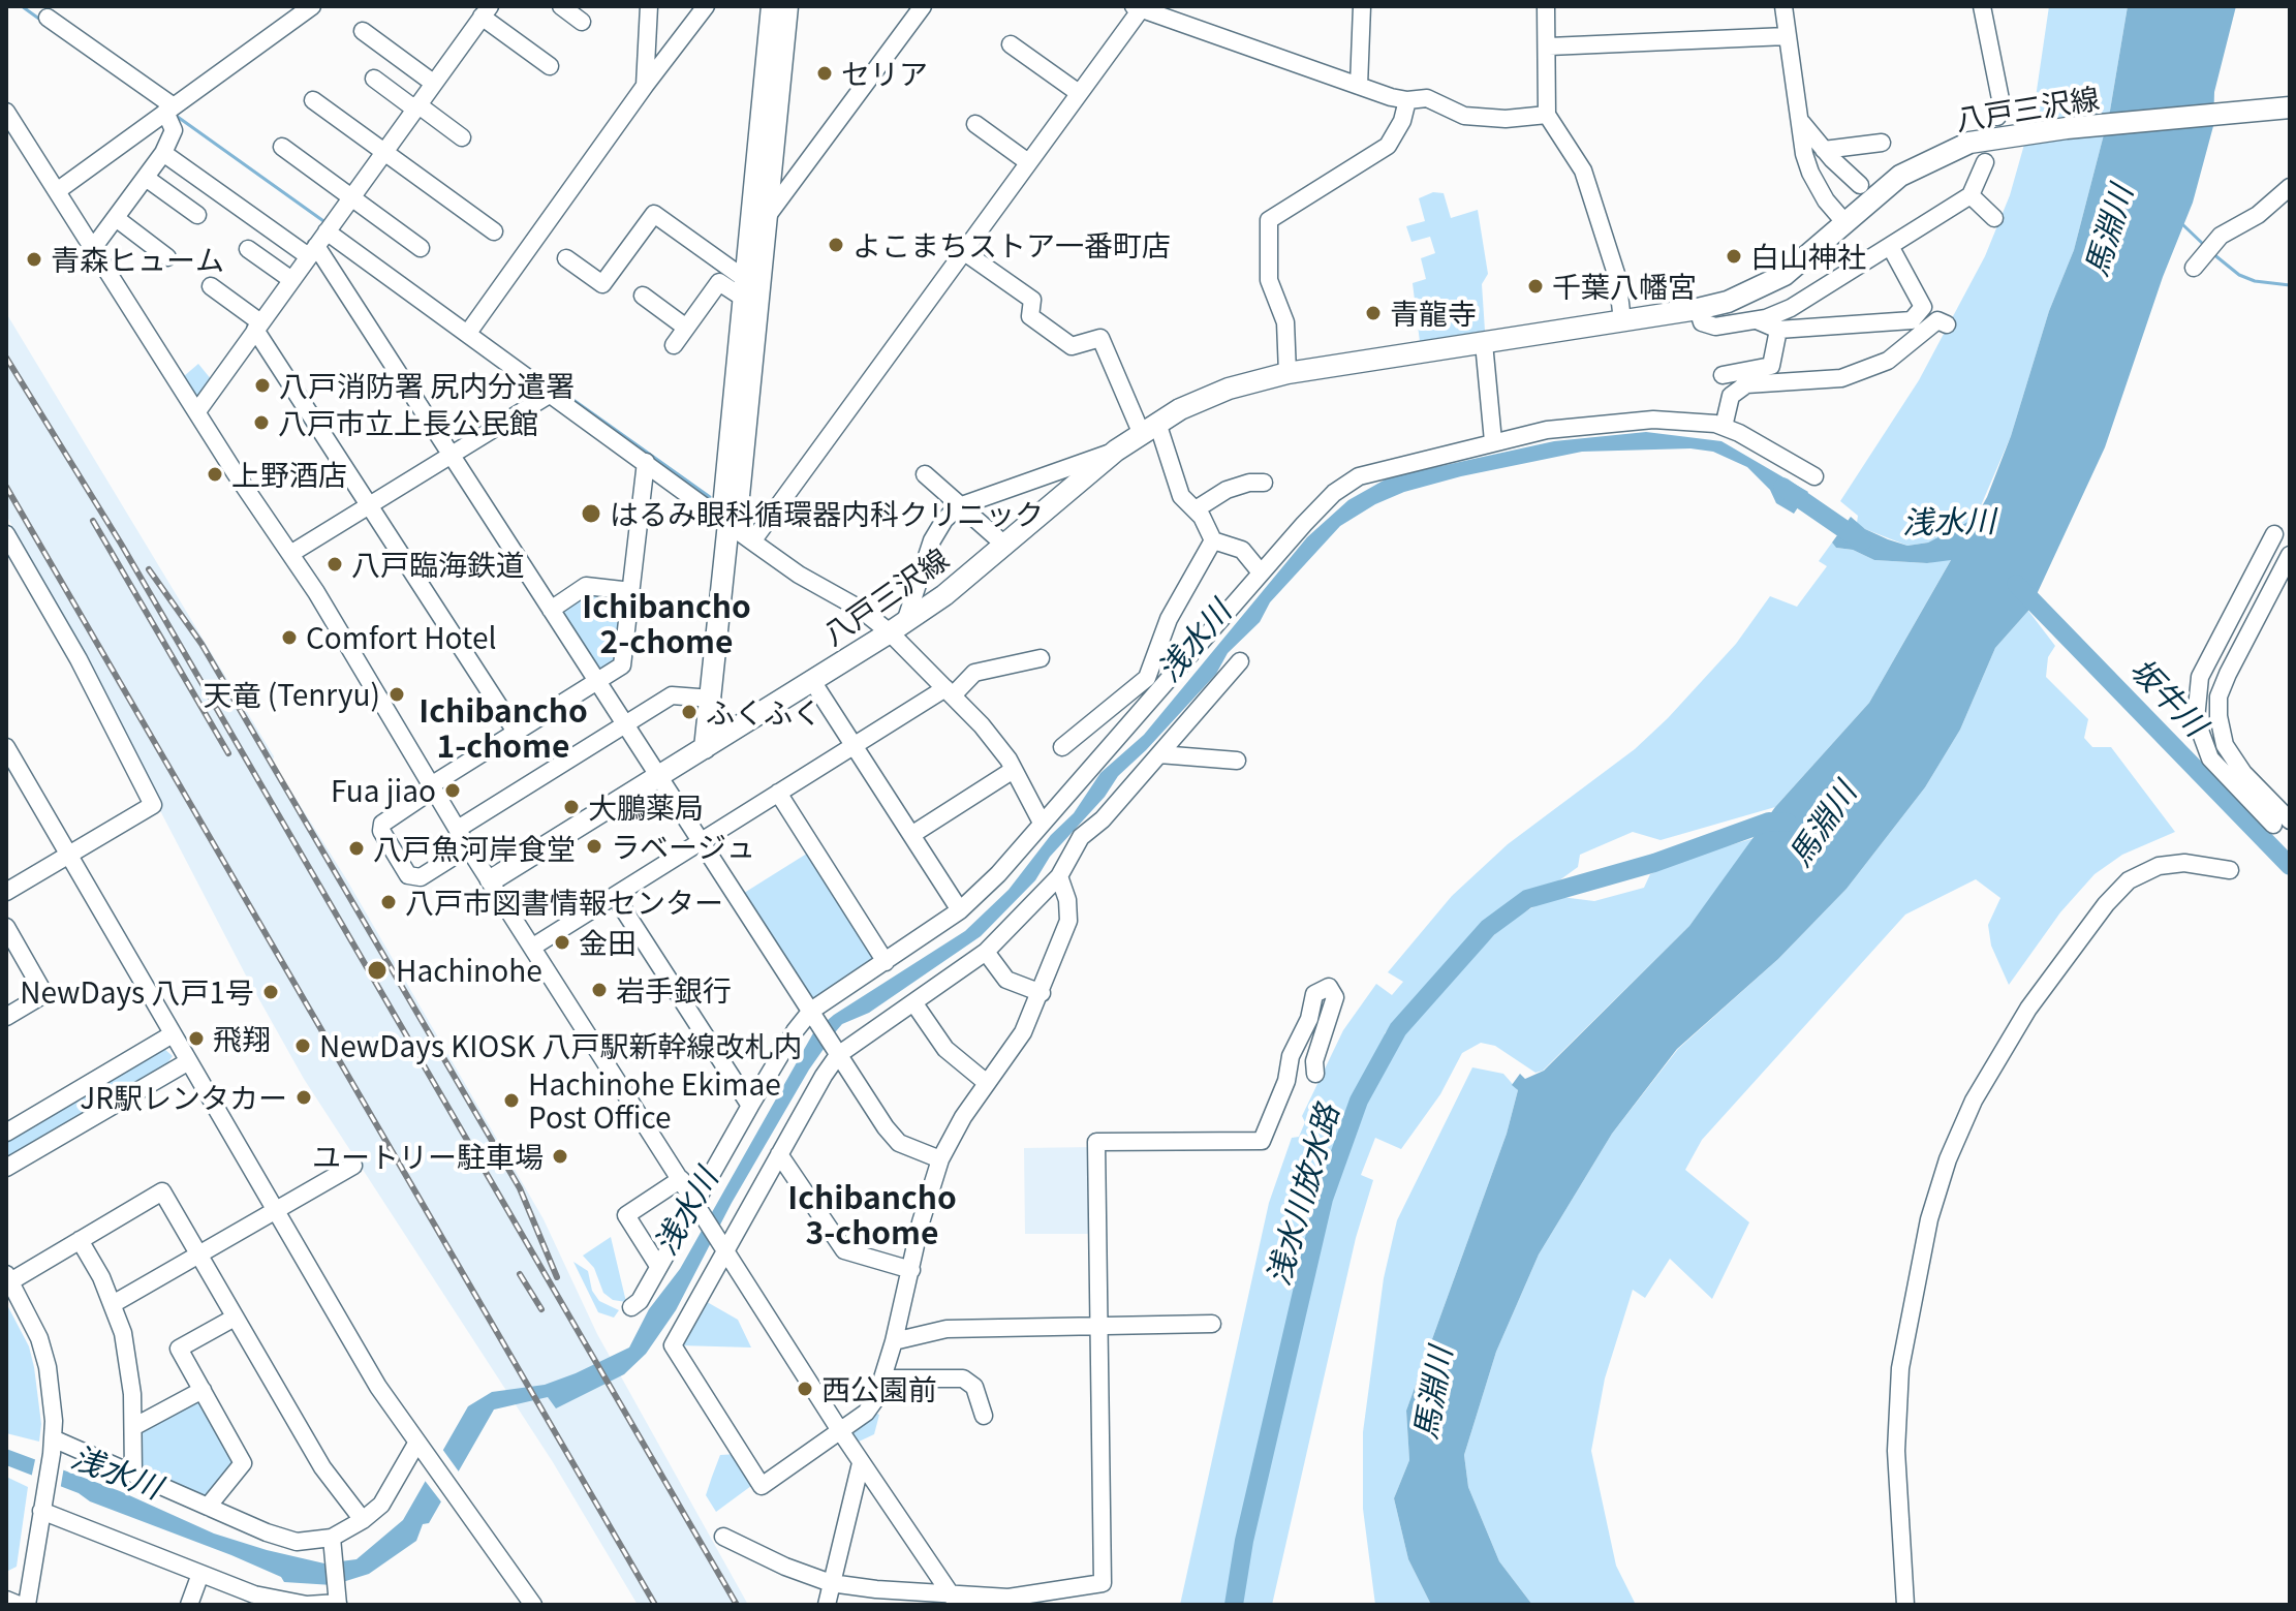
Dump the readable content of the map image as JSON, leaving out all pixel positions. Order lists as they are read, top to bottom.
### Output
{
  "streets": {
    "main road": ["八戸三沢線"]
  },
  "districts": ["Ichibancho 2-chome", "Ichibancho 1-chome", "Ichibancho 3-chome"],
  "water": [
    "馬淵川",
    "浅水川",
    "坂牛川",
    "浅水川放水路"
  ],
  "places": [
    "セリア",
    "よこまちストア一番町店",
    "白山神社",
    "青森ヒューム",
    "千葉八幡宮",
    "青龍寺",
    "八戸消防署 尻内分遣署",
    "八戸市立上長公民館",
    "上野酒店",
    "はるみ眼科循環器内科クリニック",
    "八戸臨海鉄道",
    "Comfort Hotel",
    "天竜 (Tenryu)",
    "ふくふく",
    "Fua jiao",
    "大鵬薬局",
    "ラベージュ",
    "八戸魚河岸食堂",
    "八戸市図書情報センター",
    "金田",
    "Hachinohe",
    "岩手銀行",
    "NewDays 八戸1号",
    "飛翔",
    "NewDays KIOSK 八戸駅新幹線改札内",
    "JR駅レンタカー",
    "Hachinohe Ekimae Post Office",
    "ユートリー駐車場",
    "西公園前"
  ]
}
